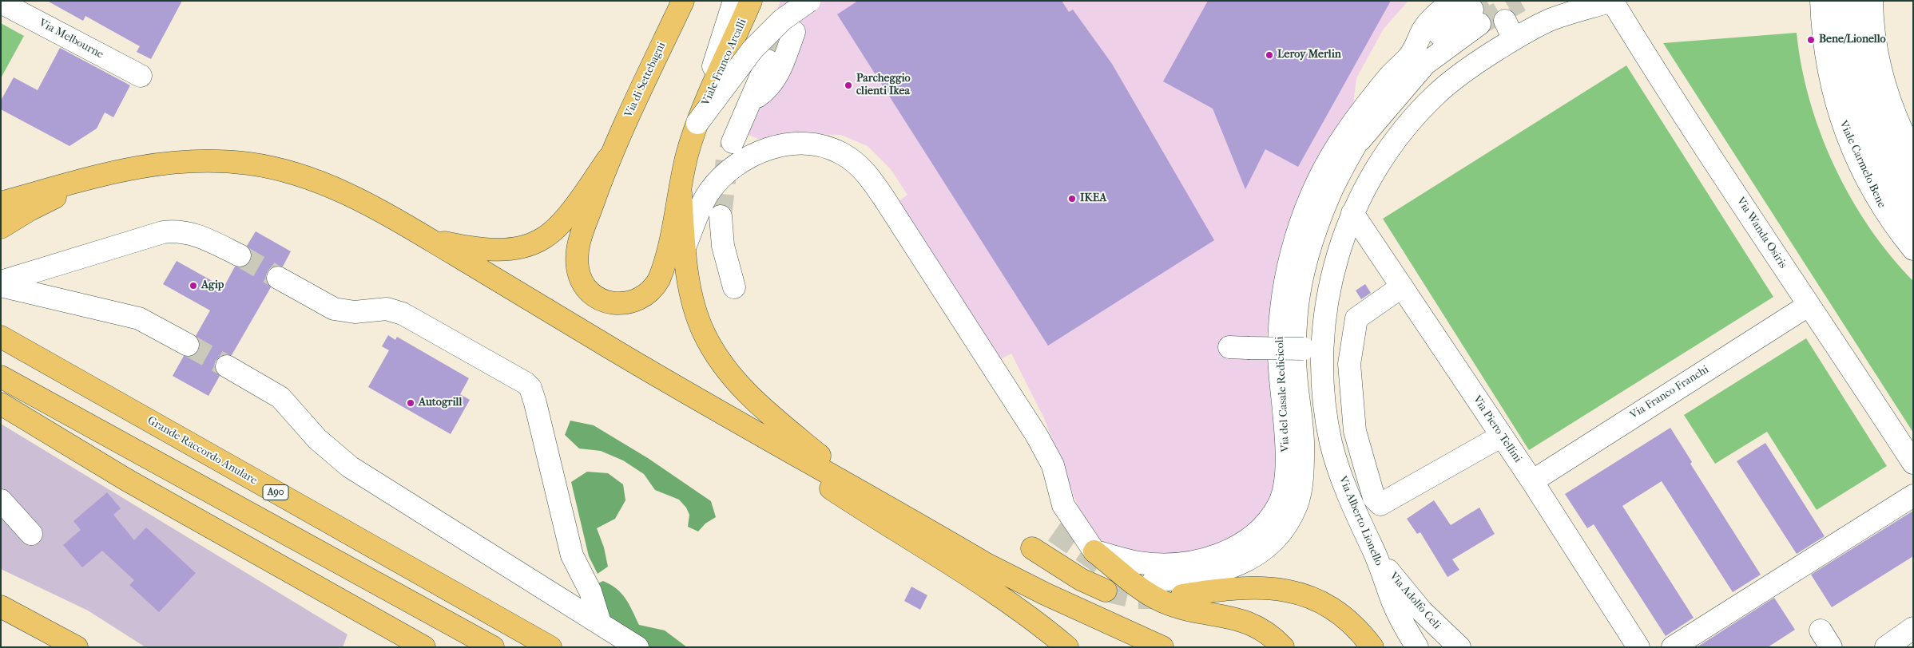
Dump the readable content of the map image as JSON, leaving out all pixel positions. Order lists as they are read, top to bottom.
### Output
{
  "streets": {
    "main road": [
      "Viale Franco Arcalli",
      "Via di Settebagni",
      "Grande Raccordo Anulare",
      "A90"
    ],
    "street": [
      "Via Melbourne",
      "Viale Carmelo Bene",
      "Via Wanda Osiris",
      "Via Franco Franchi",
      "Via del Casale Redicicoli",
      "Via Piero Tellini",
      "Via Alberto Lionello",
      "Via Adolfo Celi"
    ]
  },
  "crossings": [
    ["Via Wanda Osiris", "Via Franco Franchi"],
    ["Via Wanda Osiris", "Via Alberto Lionello"],
    ["Via Franco Franchi", "Via Piero Tellini"],
    ["Via Piero Tellini", "Via Alberto Lionello"],
    ["Via Alberto Lionello", "Via Adolfo Celi"]
  ],
  "places": [
    "Bene/Lionello",
    "Leroy Merlin",
    "Parcheggio clienti Ikea",
    "IKEA",
    "Agip",
    "Autogrill"
  ]
}
